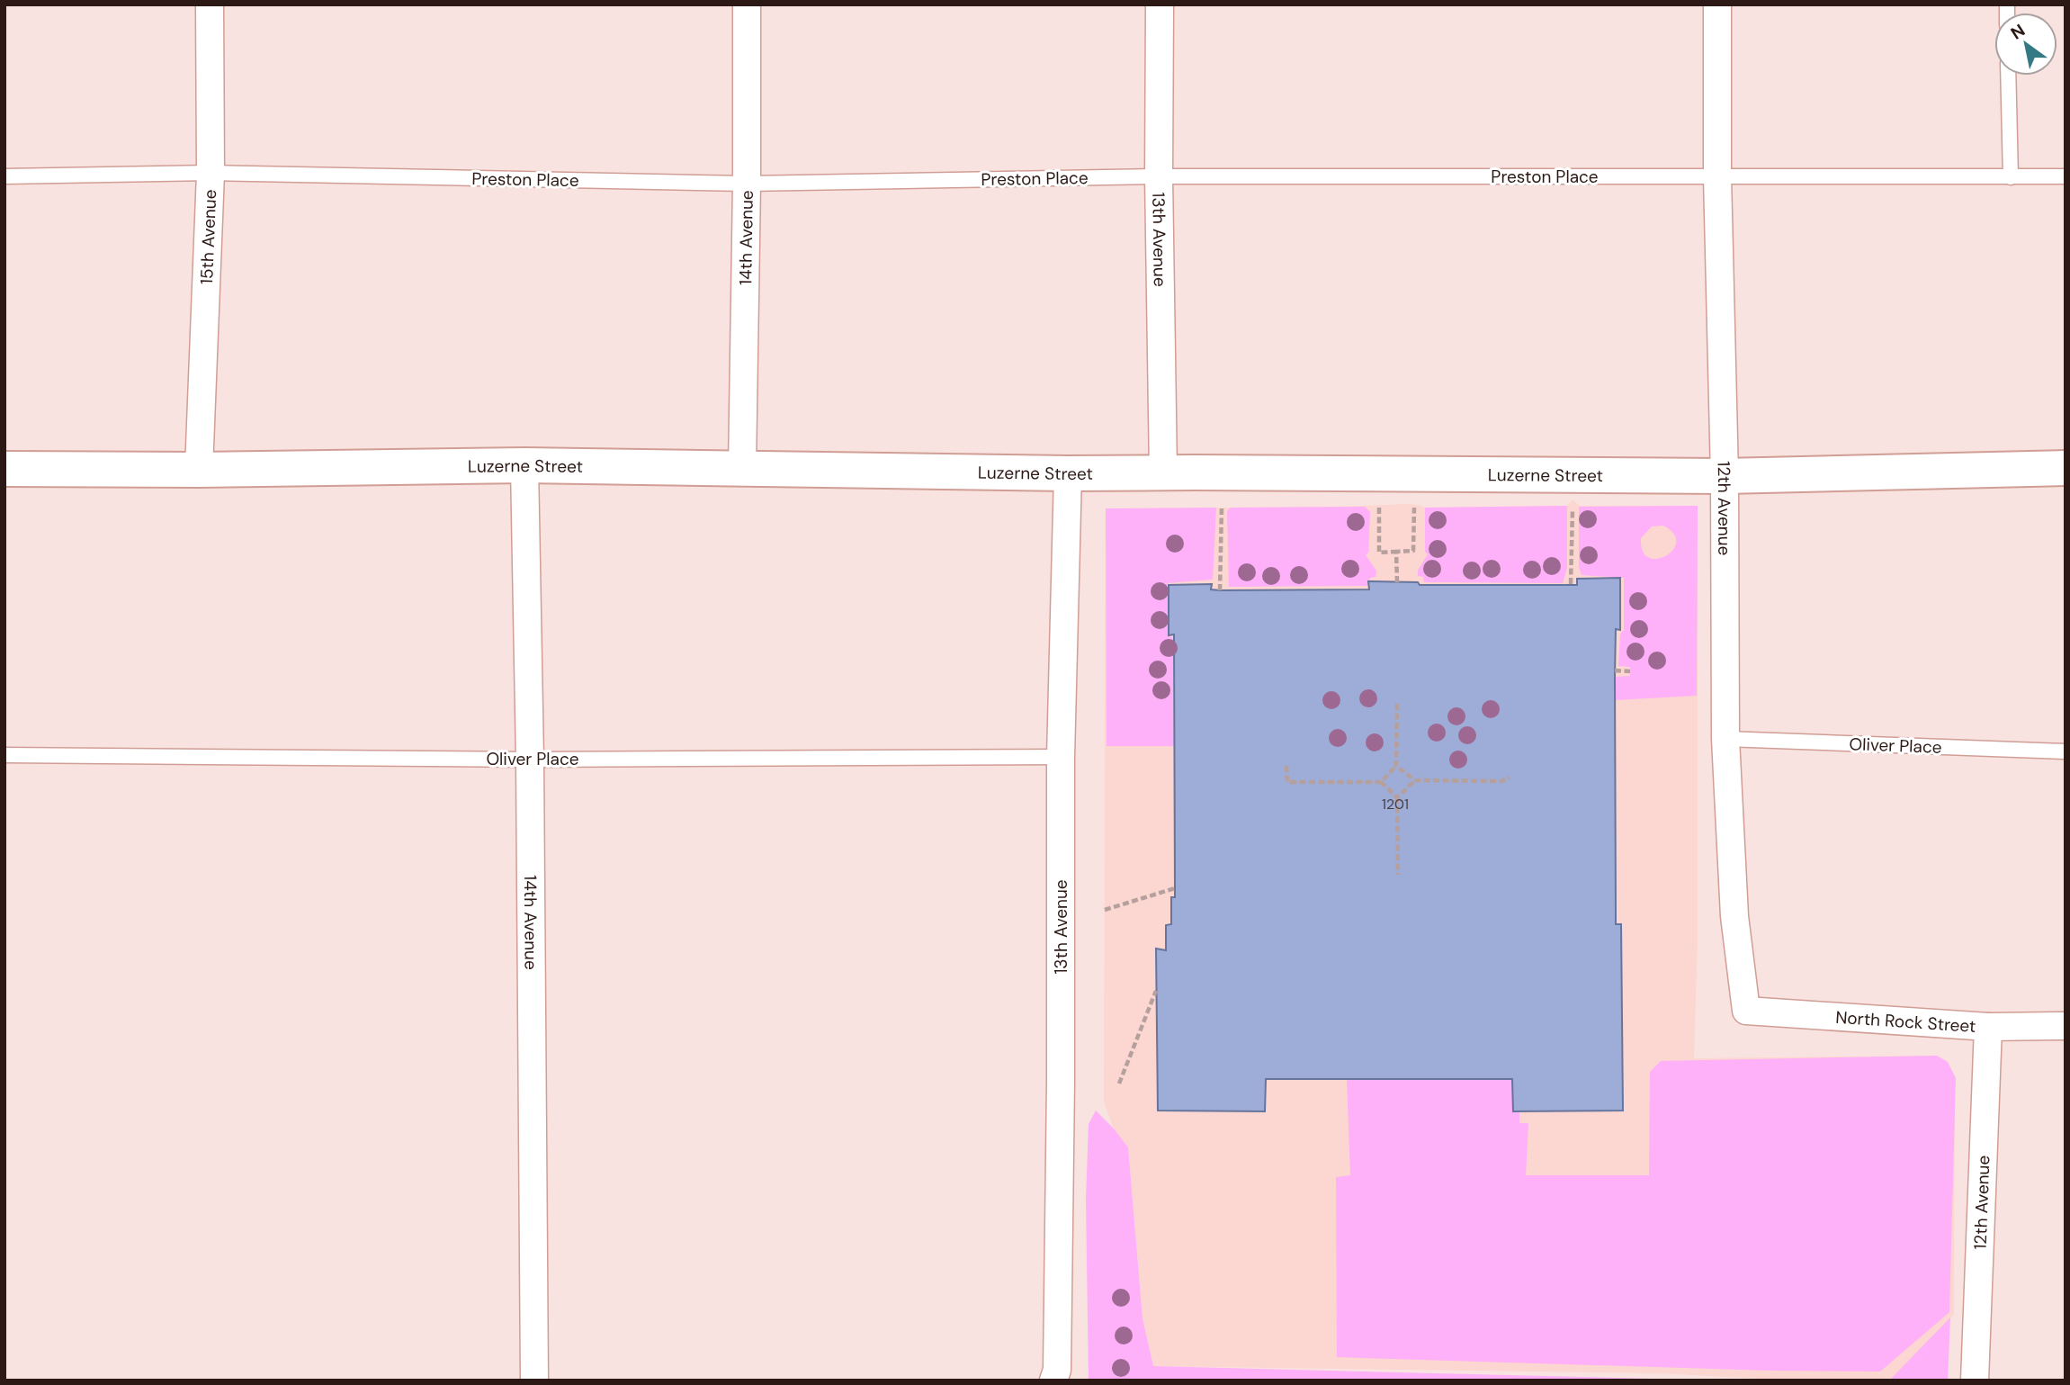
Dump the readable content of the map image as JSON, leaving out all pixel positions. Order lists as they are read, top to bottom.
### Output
{
  "streets": {
    "street": [
      "14th Avenue",
      "15th Avenue",
      "13th Avenue",
      "Luzerne Street",
      "12th Avenue",
      "North Rock Street"
    ],
    "lane": ["Preston Place", "Oliver Place"]
  },
  "crossings": [
    ["Preston Place", "14th Avenue"],
    ["Preston Place", "15th Avenue"],
    ["Preston Place", "13th Avenue"],
    ["Preston Place", "12th Avenue"],
    ["14th Avenue", "Luzerne Street"],
    ["14th Avenue", "Oliver Place"],
    ["15th Avenue", "Luzerne Street"],
    ["13th Avenue", "Luzerne Street"],
    ["13th Avenue", "Oliver Place"],
    ["Luzerne Street", "12th Avenue"],
    ["12th Avenue", "Oliver Place"],
    ["12th Avenue", "North Rock Street"]
  ],
  "house_numbers": ["1201"],
  "north": "top left"
}
